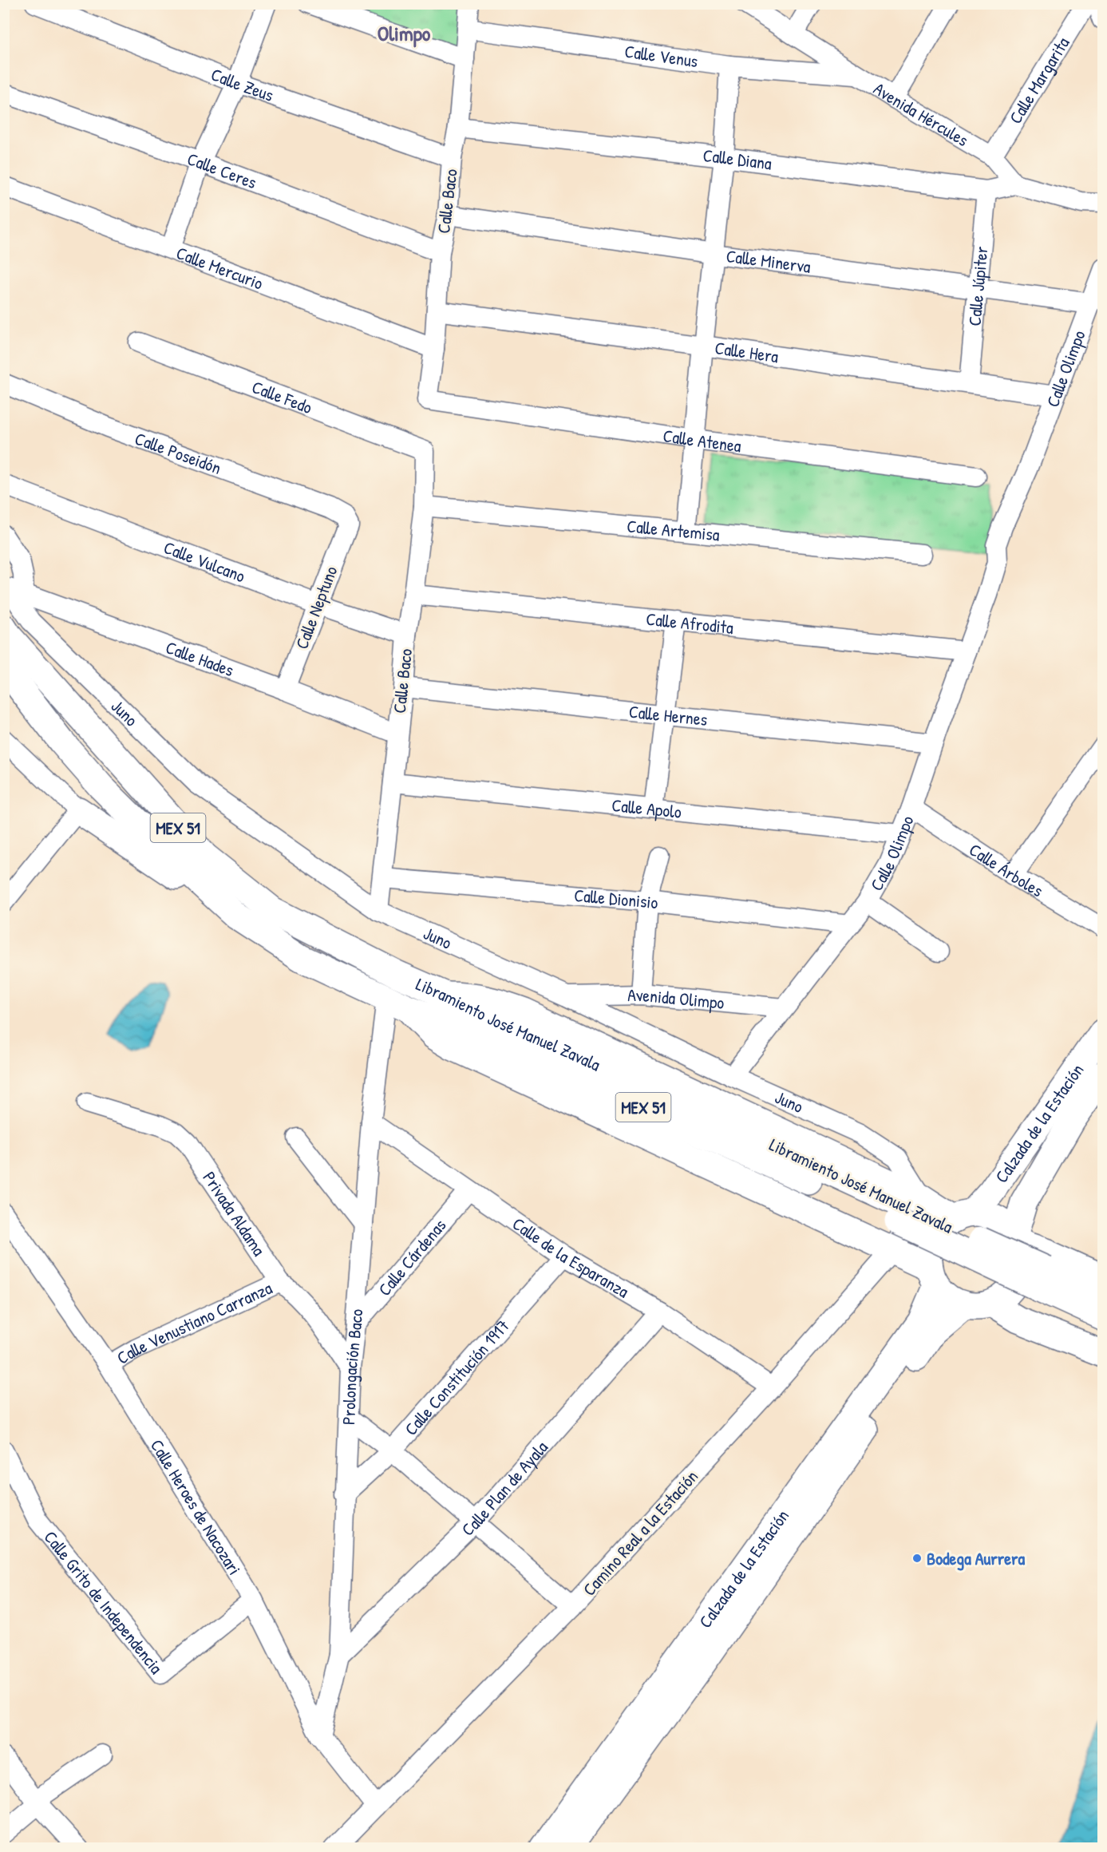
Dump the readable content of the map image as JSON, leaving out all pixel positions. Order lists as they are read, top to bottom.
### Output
{
  "streets": {
    "main road": ["MEX 51", "Libramiento José Manuel Zavala", "Calzada de la Estación"],
    "street": [
      "Calle Venus",
      "Calle Margarita",
      "Calle Zeus",
      "Avenida Hércules",
      "Calle Diana",
      "Calle Ceres",
      "Calle Baco",
      "Calle Minerva",
      "Calle Mercurio",
      "Calle Júpiter",
      "Calle Hera",
      "Calle Olimpo",
      "Calle Fedo",
      "Calle Atenea",
      "Calle Poseidón",
      "Calle Artemisa",
      "Calle Vulcano",
      "Calle Neptuno",
      "Calle Afrodita",
      "Calle Hades",
      "Juno",
      "Calle Hernes",
      "Calle Apolo",
      "Calle Árboles",
      "Calle Dionisio",
      "Avenida Olimpo",
      "Privada Aldama",
      "Calle de la Esparanza",
      "Calle Cárdenas",
      "Calle Venustiano Carranza",
      "Prolongación Baco",
      "Calle Constitución 1917",
      "Calle Plan de Ayala",
      "Calle Heroes de Nacozari",
      "Camino Real a la Estación",
      "Calle Grito de Independencia"
    ]
  },
  "crossings": [
    ["Calle Venus", "Avenida Hércules"],
    ["Calle Venus", "Calle Baco"],
    ["Calle Margarita", "Avenida Hércules"],
    ["Calle Zeus", "Calle Baco"],
    ["Avenida Hércules", "Calle Diana"],
    ["Calle Diana", "Calle Baco"],
    ["Calle Diana", "Calle Júpiter"],
    ["Calle Ceres", "Calle Baco"],
    ["Calle Baco", "Calle Minerva"],
    ["Calle Baco", "Calle Mercurio"],
    ["Calle Baco", "Calle Hera"],
    ["Calle Baco", "Calle Fedo"],
    ["Calle Baco", "Calle Atenea"],
    ["Calle Baco", "Calle Artemisa"],
    ["Calle Baco", "Calle Vulcano"],
    ["Calle Baco", "Calle Afrodita"],
    ["Calle Baco", "Calle Hades"],
    ["Calle Baco", "Juno"],
    ["Calle Baco", "Calle Hernes"],
    ["Calle Baco", "Calle Apolo"],
    ["Calle Baco", "Calle Dionisio"],
    ["Calle Minerva", "Calle Júpiter"],
    ["Calle Minerva", "Calle Olimpo"],
    ["Calle Júpiter", "Calle Hera"],
    ["Calle Hera", "Calle Olimpo"],
    ["Calle Olimpo", "Calle Afrodita"],
    ["Calle Olimpo", "Juno"],
    ["Calle Olimpo", "Calle Hernes"],
    ["Calle Olimpo", "Calle Apolo"],
    ["Calle Olimpo", "Calle Árboles"],
    ["Calle Olimpo", "Calle Dionisio"],
    ["Calle Olimpo", "Avenida Olimpo"],
    ["Calle Poseidón", "Calle Neptuno"],
    ["Calle Vulcano", "Calle Neptuno"],
    ["Calle Neptuno", "Calle Hades"],
    ["Calle Hades", "Juno"],
    ["Juno", "Avenida Olimpo"],
    ["Juno", "Libramiento José Manuel Zavala"],
    ["Juno", "Camino Real a la Estación"],
    ["Libramiento José Manuel Zavala", "Prolongación Baco"],
    ["Libramiento José Manuel Zavala", "Camino Real a la Estación"],
    ["Privada Aldama", "Calle Venustiano Carranza"],
    ["Privada Aldama", "Prolongación Baco"],
    ["Calle de la Esparanza", "Calle Cárdenas"],
    ["Calle de la Esparanza", "Prolongación Baco"],
    ["Calle de la Esparanza", "Calle Constitución 1917"],
    ["Calle de la Esparanza", "Calle Plan de Ayala"],
    ["Calle de la Esparanza", "Camino Real a la Estación"],
    ["Calle Cárdenas", "Prolongación Baco"],
    ["Calle Venustiano Carranza", "Calle Heroes de Nacozari"],
    ["Prolongación Baco", "Calle Constitución 1917"],
    ["Prolongación Baco", "Calle Plan de Ayala"],
    ["Prolongación Baco", "Calle Heroes de Nacozari"],
    ["Calle Heroes de Nacozari", "Camino Real a la Estación"],
    ["Calle Heroes de Nacozari", "Calle Grito de Independencia"]
  ],
  "districts": ["Olimpo"],
  "places": ["Bodega Aurrera"]
}
